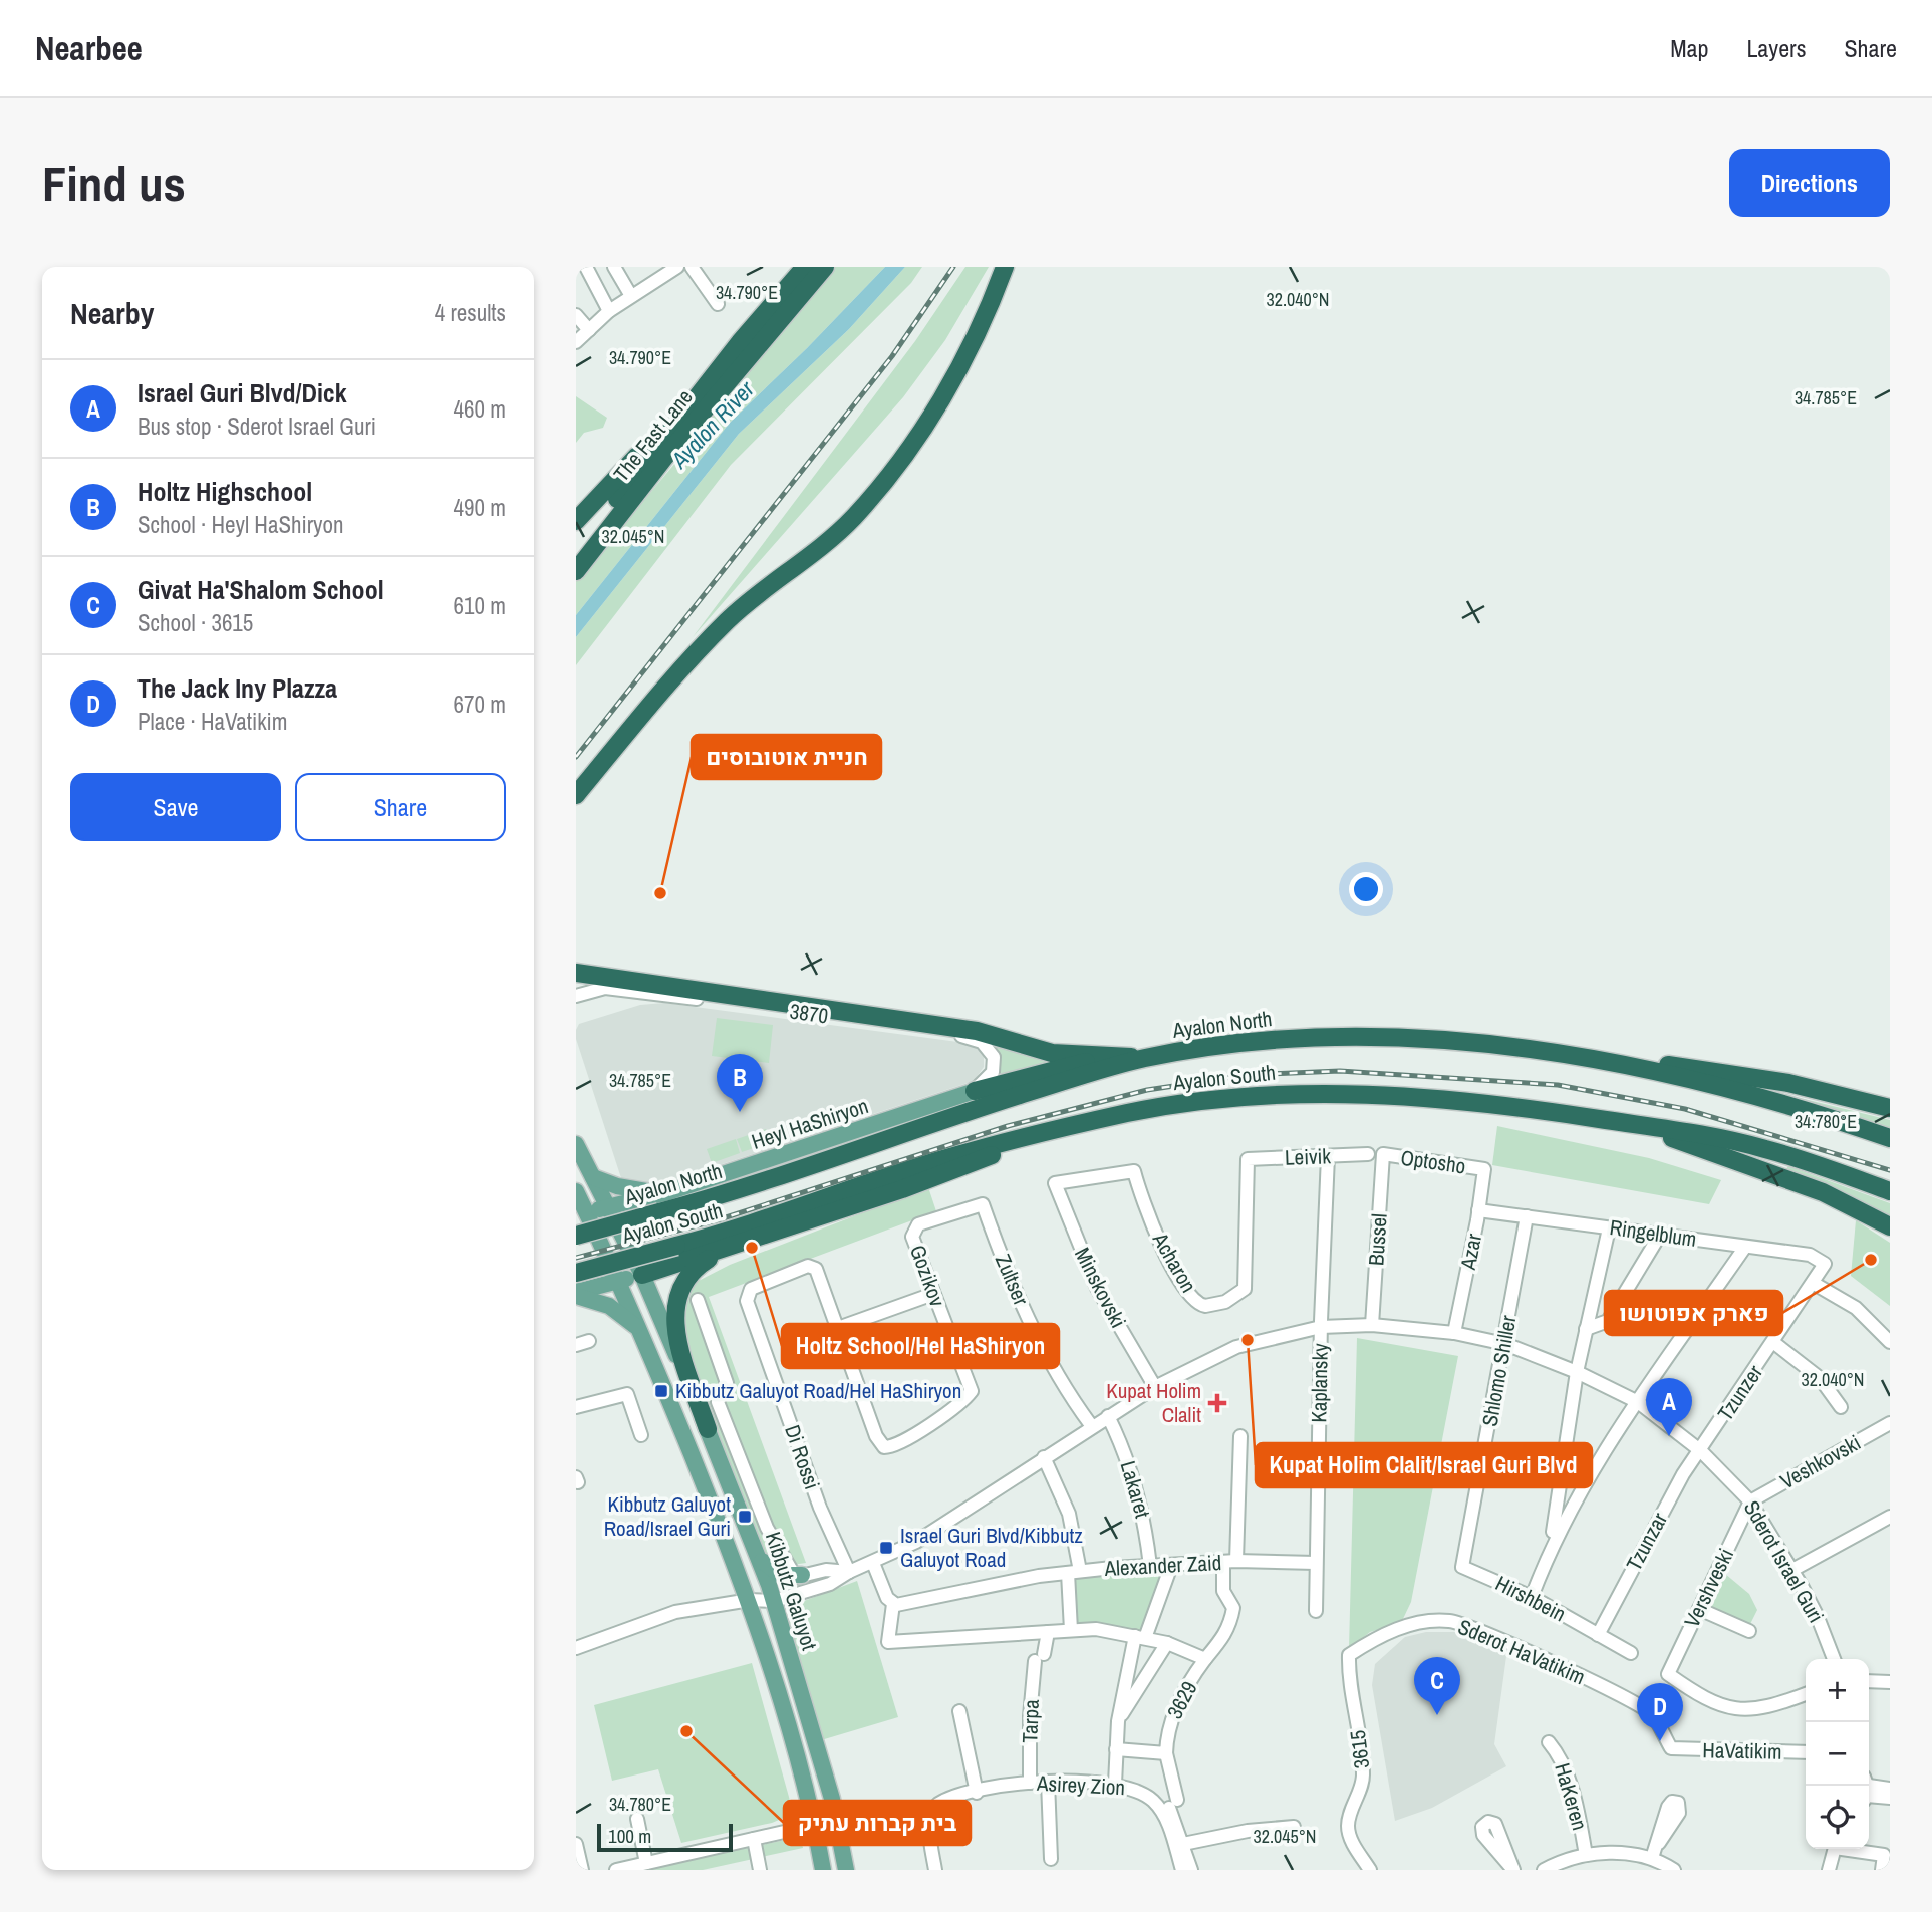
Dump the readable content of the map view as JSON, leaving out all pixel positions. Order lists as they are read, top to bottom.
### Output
{
  "streets": {
    "highway": ["The Fast Lane", "Ayalon North", "Ayalon South"],
    "main road": ["Heyl HaShiryon", "Kibbutz Galuyot"],
    "street": [
      "3870",
      "Leivik",
      "Optosho",
      "Ringelblum",
      "Bussel",
      "Azar",
      "Acharon",
      "Gozikov",
      "Zultser",
      "Minskovski",
      "Shlomo Shiller",
      "Kaplansky",
      "Tzunzer",
      "Di Rossi",
      "Veshkovski",
      "Lakaret",
      "Tzunzar",
      "Sderot Israel Guri",
      "Alexander Zaid",
      "Vershveski",
      "Hirshbein",
      "Sderot HaVatikim",
      "3629",
      "Tarpa",
      "3615",
      "HaVatikim",
      "Asirey Zion",
      "HaKeren"
    ]
  },
  "crossings": [
    ["3870", "Heyl HaShiryon"],
    ["Heyl HaShiryon", "Kibbutz Galuyot"],
    ["Leivik", "Acharon"],
    ["Leivik", "Kaplansky"],
    ["Optosho", "Bussel"],
    ["Optosho", "Azar"],
    ["Ringelblum", "Azar"],
    ["Ringelblum", "Shlomo Shiller"],
    ["Ringelblum", "Tzunzer"],
    ["Bussel", "Sderot Israel Guri"],
    ["Azar", "Sderot Israel Guri"],
    ["Acharon", "Minskovski"],
    ["Gozikov", "Zultser"],
    ["Gozikov", "Di Rossi"],
    ["Zultser", "Sderot Israel Guri"],
    ["Minskovski", "Sderot Israel Guri"],
    ["Shlomo Shiller", "Sderot Israel Guri"],
    ["Shlomo Shiller", "Hirshbein"],
    ["Kaplansky", "Sderot Israel Guri"],
    ["Kaplansky", "Alexander Zaid"],
    ["Tzunzer", "Tzunzar"],
    ["Tzunzer", "Sderot Israel Guri"],
    ["Di Rossi", "Sderot Israel Guri"],
    ["Veshkovski", "Sderot Israel Guri"],
    ["Veshkovski", "Vershveski"],
    ["Lakaret", "Sderot Israel Guri"],
    ["Lakaret", "Alexander Zaid"],
    ["Tzunzar", "Sderot Israel Guri"],
    ["Tzunzar", "Hirshbein"],
    ["Sderot Israel Guri", "Vershveski"],
    ["Sderot Israel Guri", "Kibbutz Galuyot"],
    ["Alexander Zaid", "3629"],
    ["Sderot HaVatikim", "3615"],
    ["Sderot HaVatikim", "HaVatikim"],
    ["Tarpa", "Asirey Zion"]
  ],
  "water": ["Ayalon River"],
  "places": {
    "other": [
      "חניית אוטובוסים",
      "Holtz School/Hel HaShiryon",
      "פארק אפוטושו",
      "Kupat Holim Clalit/Israel Guri Blvd",
      "בית קברות עתיק"
    ],
    "transit": ["Kibbutz Galuyot Road/Hel HaShiryon", "Kibbutz Galuyot Road/Israel Guri", "Israel Guri Blvd/Kibbutz Galuyot Road"],
    "health": ["Kupat Holim Clalit"]
  },
  "scale_bar": "100 m",
  "page": {
    "header": "Nearbee",
    "nav": ["Map", "Layers", "Share"],
    "buttons": [
      "Directions",
      ["Save", "Share"]
    ],
    "title": "Find us",
    "heading": ["Nearby", "4 results"],
    "list": [
      {
        "mark": "A",
        "name": "Israel Guri Blvd/Dick",
        "note": "Bus stop · Sderot Israel Guri",
        "value": "460 m"
      },
      {
        "mark": "B",
        "name": "Holtz Highschool",
        "note": "School · Heyl HaShiryon",
        "value": "490 m"
      },
      {
        "mark": "C",
        "name": "Givat Ha'Shalom School",
        "note": "School · 3615",
        "value": "610 m"
      },
      {
        "mark": "D",
        "name": "The Jack Iny Plazza",
        "note": "Place · HaVatikim",
        "value": "670 m"
      }
    ],
    "pins": [
      "B",
      "A",
      "C",
      "D"
    ],
    "map_buttons": ["+", "−"],
    "scale": "100 m"
  },
  "coordinates": [
    "34.790°E",
    "32.040°N",
    "34.785°E",
    "32.045°N",
    "34.780°E"
  ]
}
